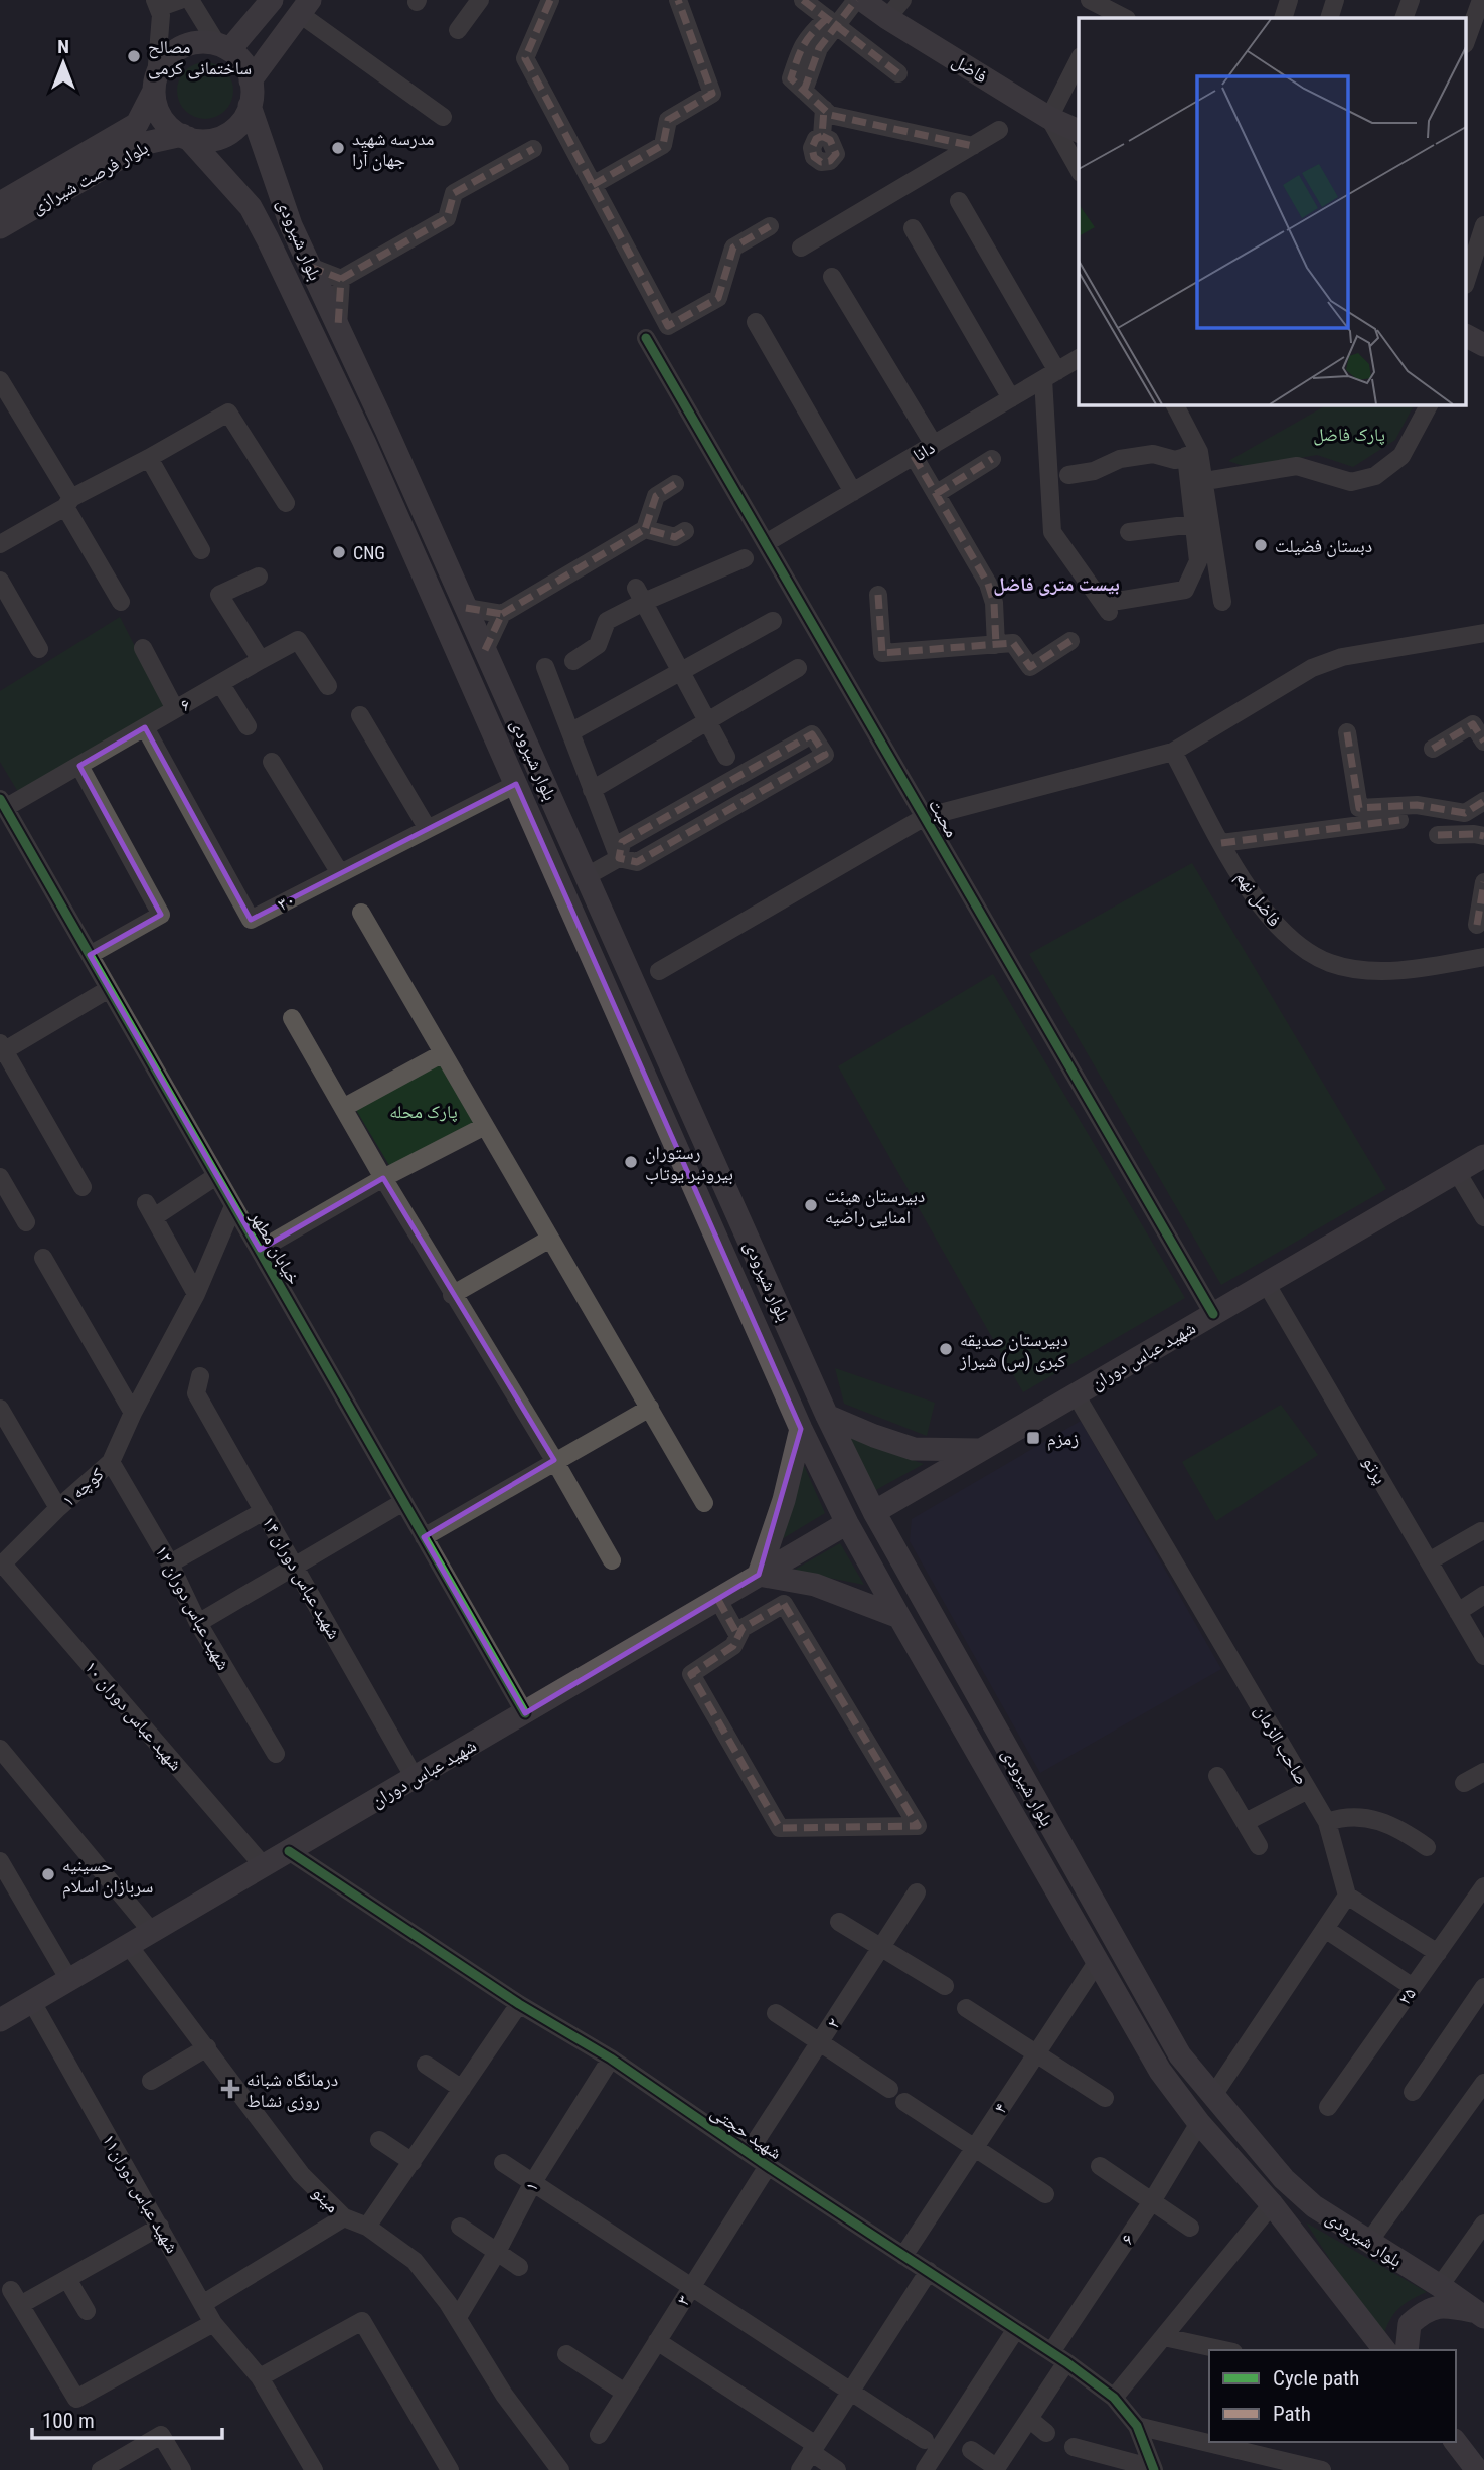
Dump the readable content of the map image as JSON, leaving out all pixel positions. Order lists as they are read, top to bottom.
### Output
{
  "streets": {
    "main road": [
      "فاضل",
      "بلوار فرصت شیرازی",
      "بلوار شیرودی",
      "شهید عباس دوران"
    ],
    "street": [
      "دانا",
      "۶",
      "محبت",
      "فاضل نهم",
      "۳۰",
      "خیابان مطهر",
      "پرتو",
      "کوچه ۱",
      "شهید عباس دوران ۱۴",
      "شهید عباس دوران ۱۲",
      "شهید عباس دوران ۱۰",
      "صاحب الزمان",
      "۲۵",
      "۲",
      "۴",
      "شهید حجتی",
      "۱",
      "شهید عباس دوران۱۱",
      "مینو",
      "۳"
    ]
  },
  "crossings": [
    ["بلوار فرصت شیرازی", "بلوار شیرودی"],
    ["بلوار شیرودی", "۶"],
    ["بلوار شیرودی", "۳۰"],
    ["بلوار شیرودی", "شهید عباس دوران"],
    ["بلوار شیرودی", "۴"],
    ["دانا", "محبت"],
    ["۶", "۳۰"],
    ["۶", "خیابان مطهر"],
    ["۶", "شهید حجتی"],
    ["محبت", "شهید عباس دوران"],
    ["خیابان مطهر", "شهید عباس دوران"],
    ["خیابان مطهر", "کوچه ۱"],
    ["شهید عباس دوران", "پرتو"],
    ["شهید عباس دوران", "شهید عباس دوران ۱۴"],
    ["شهید عباس دوران", "شهید عباس دوران ۱۰"],
    ["شهید عباس دوران", "صاحب الزمان"],
    ["شهید عباس دوران", "شهید حجتی"],
    ["شهید عباس دوران", "شهید عباس دوران۱۱"],
    ["شهید عباس دوران", "مینو"],
    ["کوچه ۱", "شهید عباس دوران ۱۲"],
    ["کوچه ۱", "شهید عباس دوران ۱۰"],
    ["۲", "شهید حجتی"],
    ["۴", "شهید حجتی"],
    ["شهید حجتی", "۱"],
    ["شهید حجتی", "۳"],
    ["۱", "مینو"]
  ],
  "districts": ["بیست متری فاضل"],
  "parks": ["پارک فاضل", "پارک محله"],
  "places": {
    "other": [
      "مصالح ساختمانی کرمی",
      "مدرسه شهید جهان آرا",
      "دبستان فضیلت",
      "CNG",
      "رستوران بیرونبر یوتاب",
      "دبیرستان هیئت امنایی راضیه",
      "دبیرستان صدیقه کبری (س) شیراز",
      "حسینیه سربازان اسلام"
    ],
    "transit": ["زمزم"],
    "health": ["درمانگاه شبانه روزی نشاط"]
  },
  "legend": ["Cycle path", "Path"],
  "scale_bar": "100 m",
  "north": "top"
}
